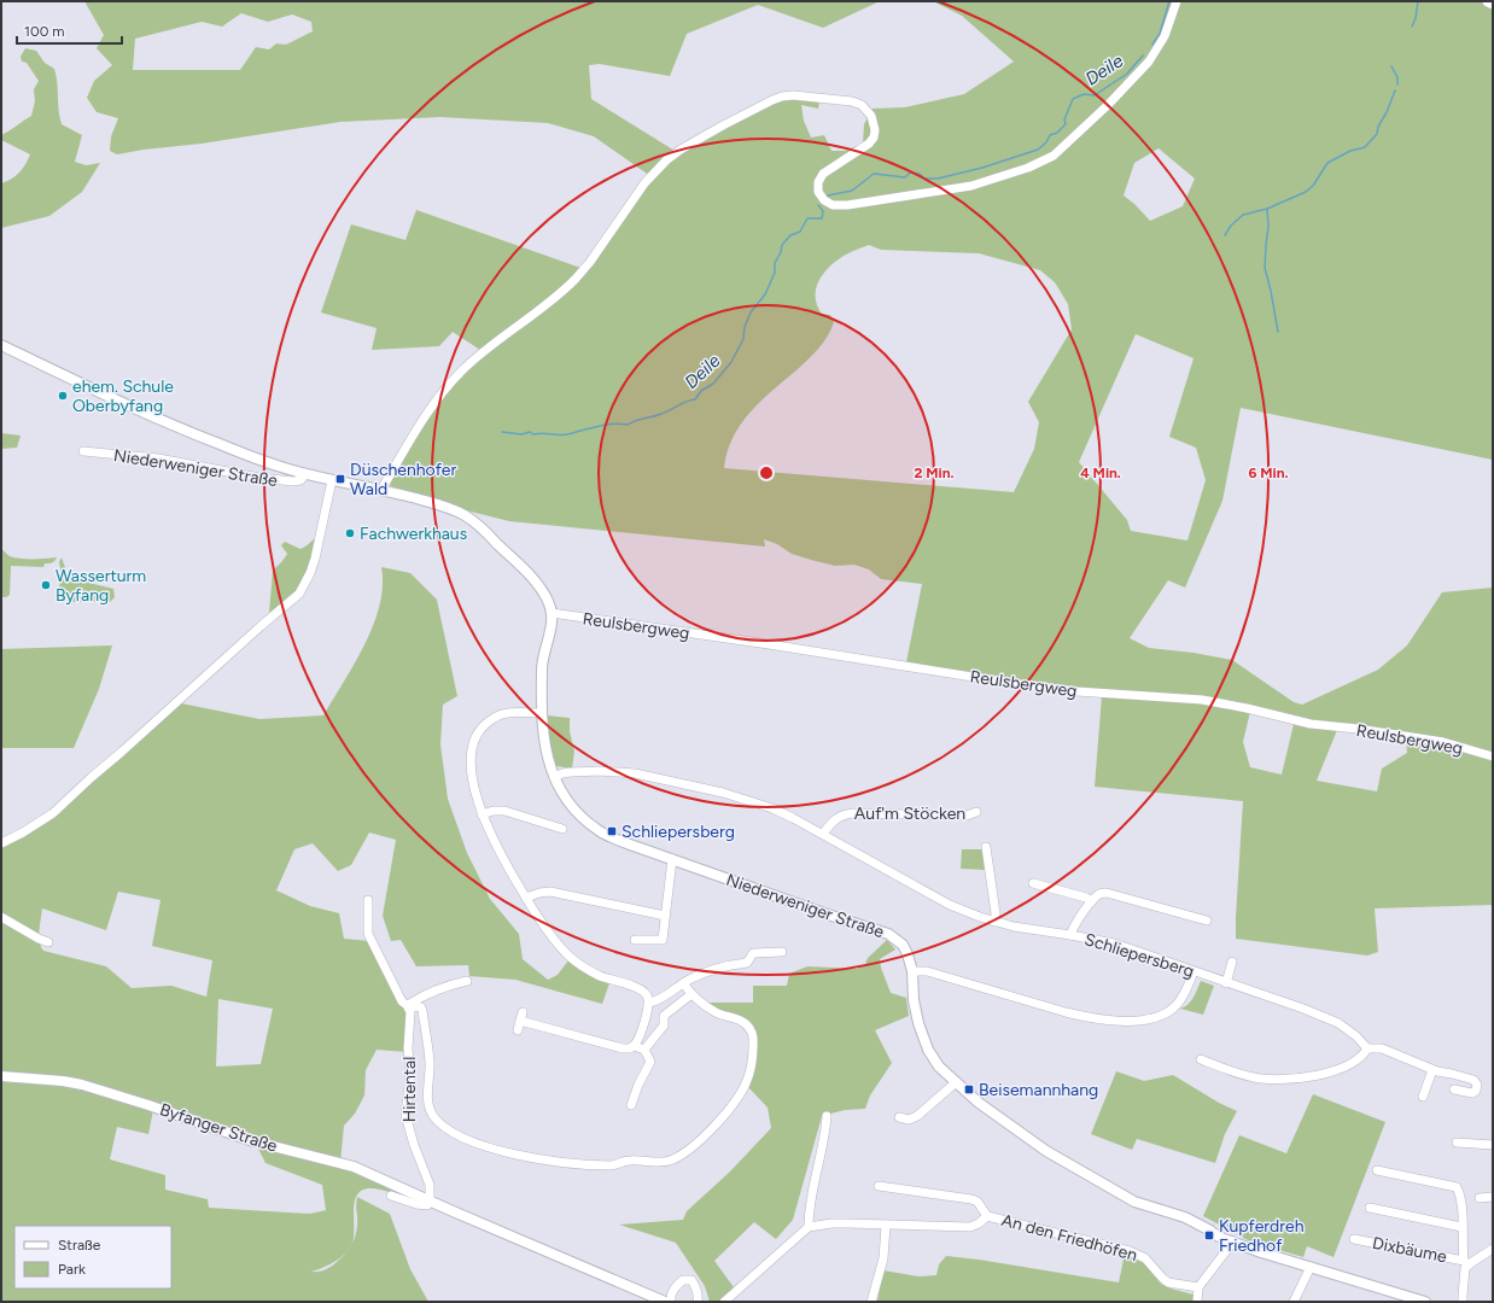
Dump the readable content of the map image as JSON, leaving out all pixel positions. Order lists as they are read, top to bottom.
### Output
{
  "streets": {
    "street": [
      "Niederweniger Straße",
      "Reulsbergweg",
      "Auf'm Stöcken",
      "Schliepersberg",
      "Hirtental",
      "Byfanger Straße",
      "An den Friedhöfen",
      "Dixbäume"
    ]
  },
  "crossings": [
    ["Niederweniger Straße", "Reulsbergweg"],
    ["Niederweniger Straße", "Schliepersberg"],
    ["Auf'm Stöcken", "Schliepersberg"],
    ["Hirtental", "Byfanger Straße"]
  ],
  "water": ["Deile"],
  "places": {
    "other": ["ehem. Schule Oberbyfang", "Fachwerkhaus", "Wasserturm Byfang"],
    "transit": [
      "Düschenhofer Wald",
      "Schliepersberg",
      "Beisemannhang",
      "Kupferdreh Friedhof"
    ]
  },
  "legend": ["Straße", "Park"],
  "scale_bar": "100 m",
  "rings": ["2 Min.", "4 Min.", "6 Min."]
}
